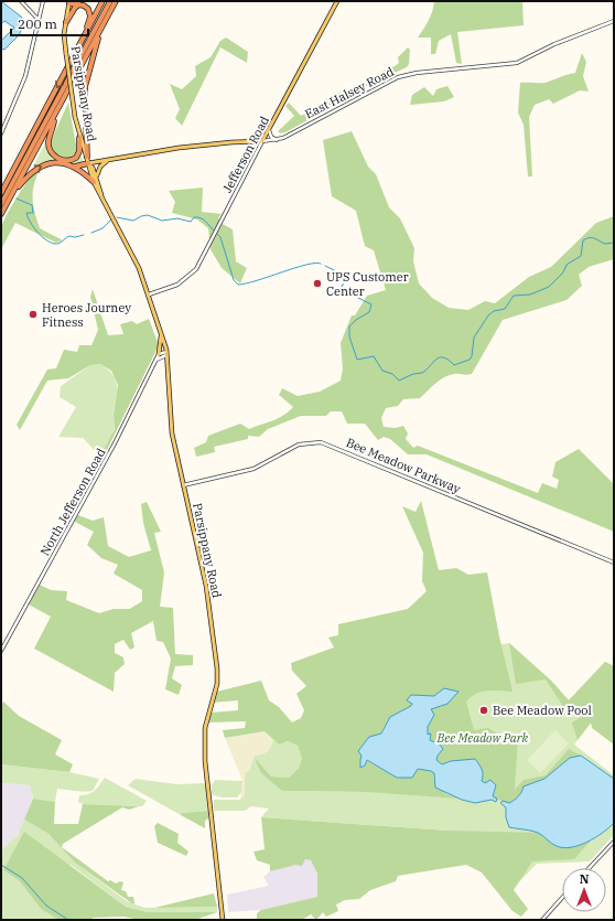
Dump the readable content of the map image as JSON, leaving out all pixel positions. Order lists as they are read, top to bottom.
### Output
{
  "streets": {
    "main road": ["East Halsey Road", "Parsippany Road", "Jefferson Road"],
    "street": ["Bee Meadow Parkway", "North Jefferson Road"]
  },
  "crossings": [
    ["East Halsey Road", "Parsippany Road"],
    ["East Halsey Road", "Jefferson Road"],
    ["Parsippany Road", "Jefferson Road"],
    ["Parsippany Road", "Bee Meadow Parkway"]
  ],
  "parks": ["Bee Meadow Park"],
  "places": ["UPS Customer Center", "Heroes Journey Fitness", "Bee Meadow Pool"],
  "scale_bar": "200 m",
  "north": "top"
}
